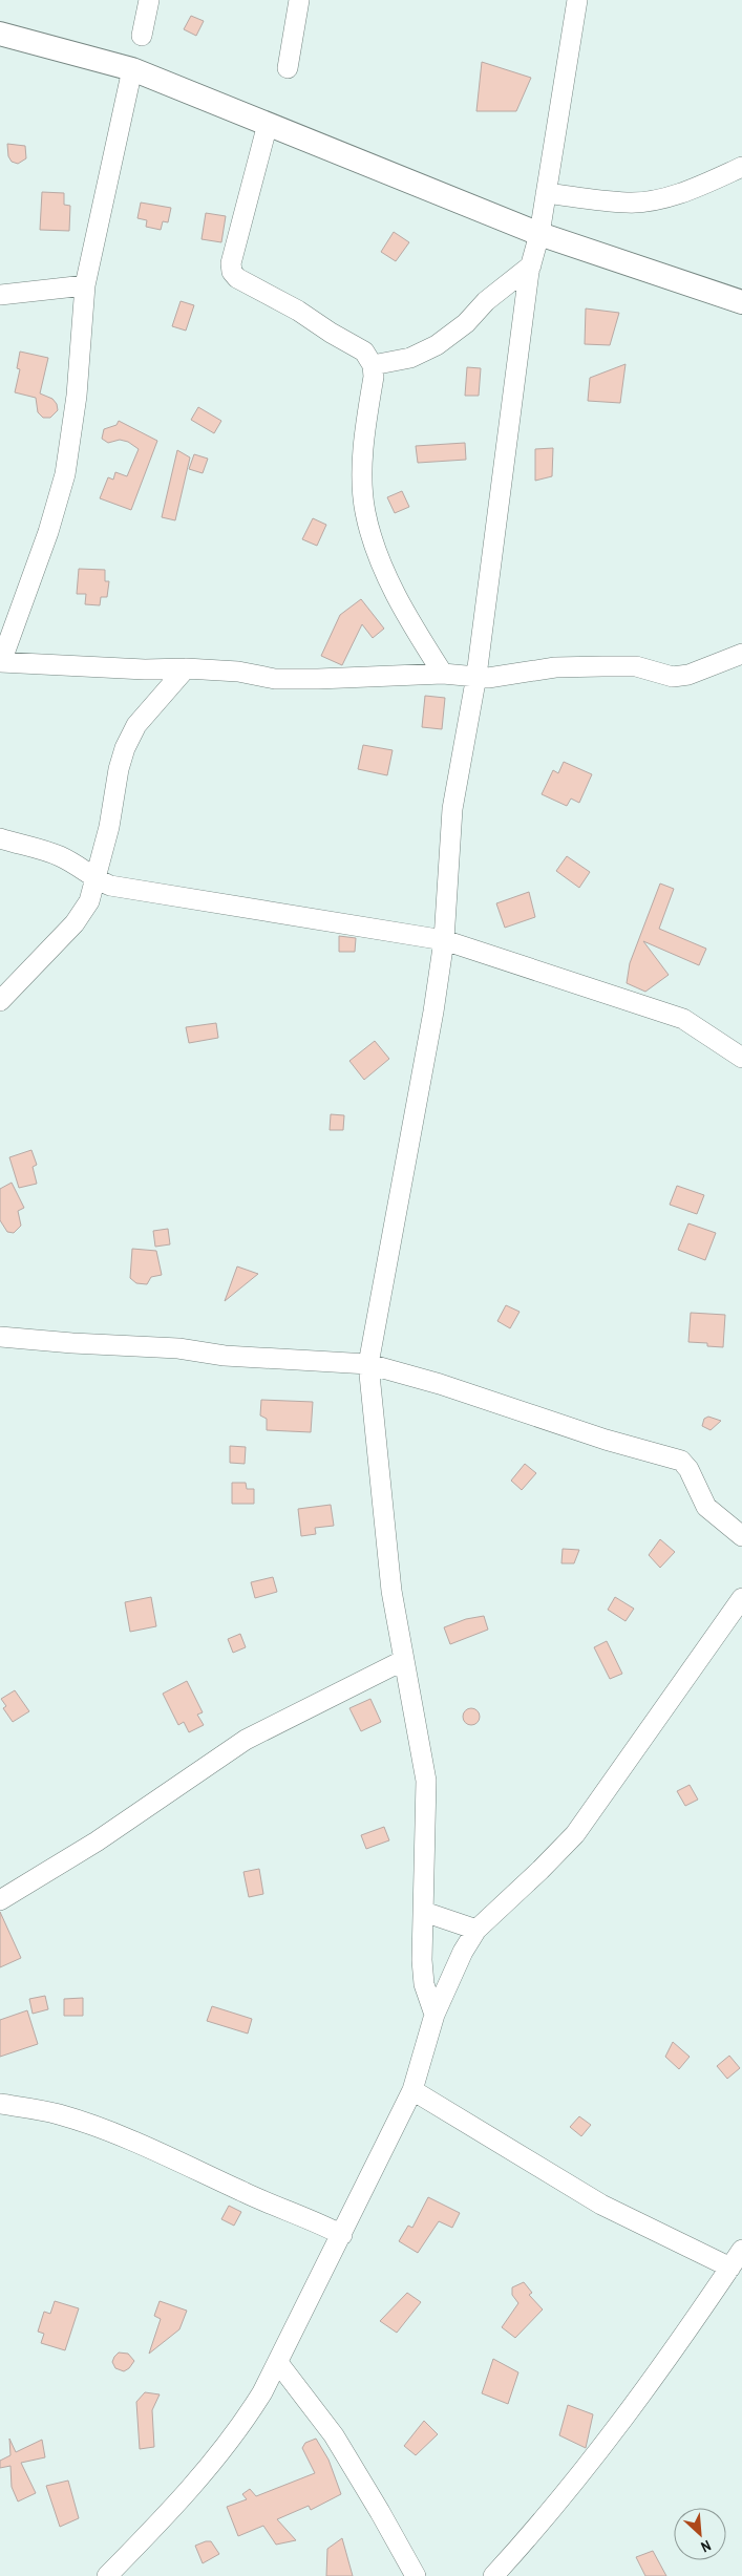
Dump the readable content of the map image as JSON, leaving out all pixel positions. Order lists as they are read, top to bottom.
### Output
{
  "north": "bottom right"
}
